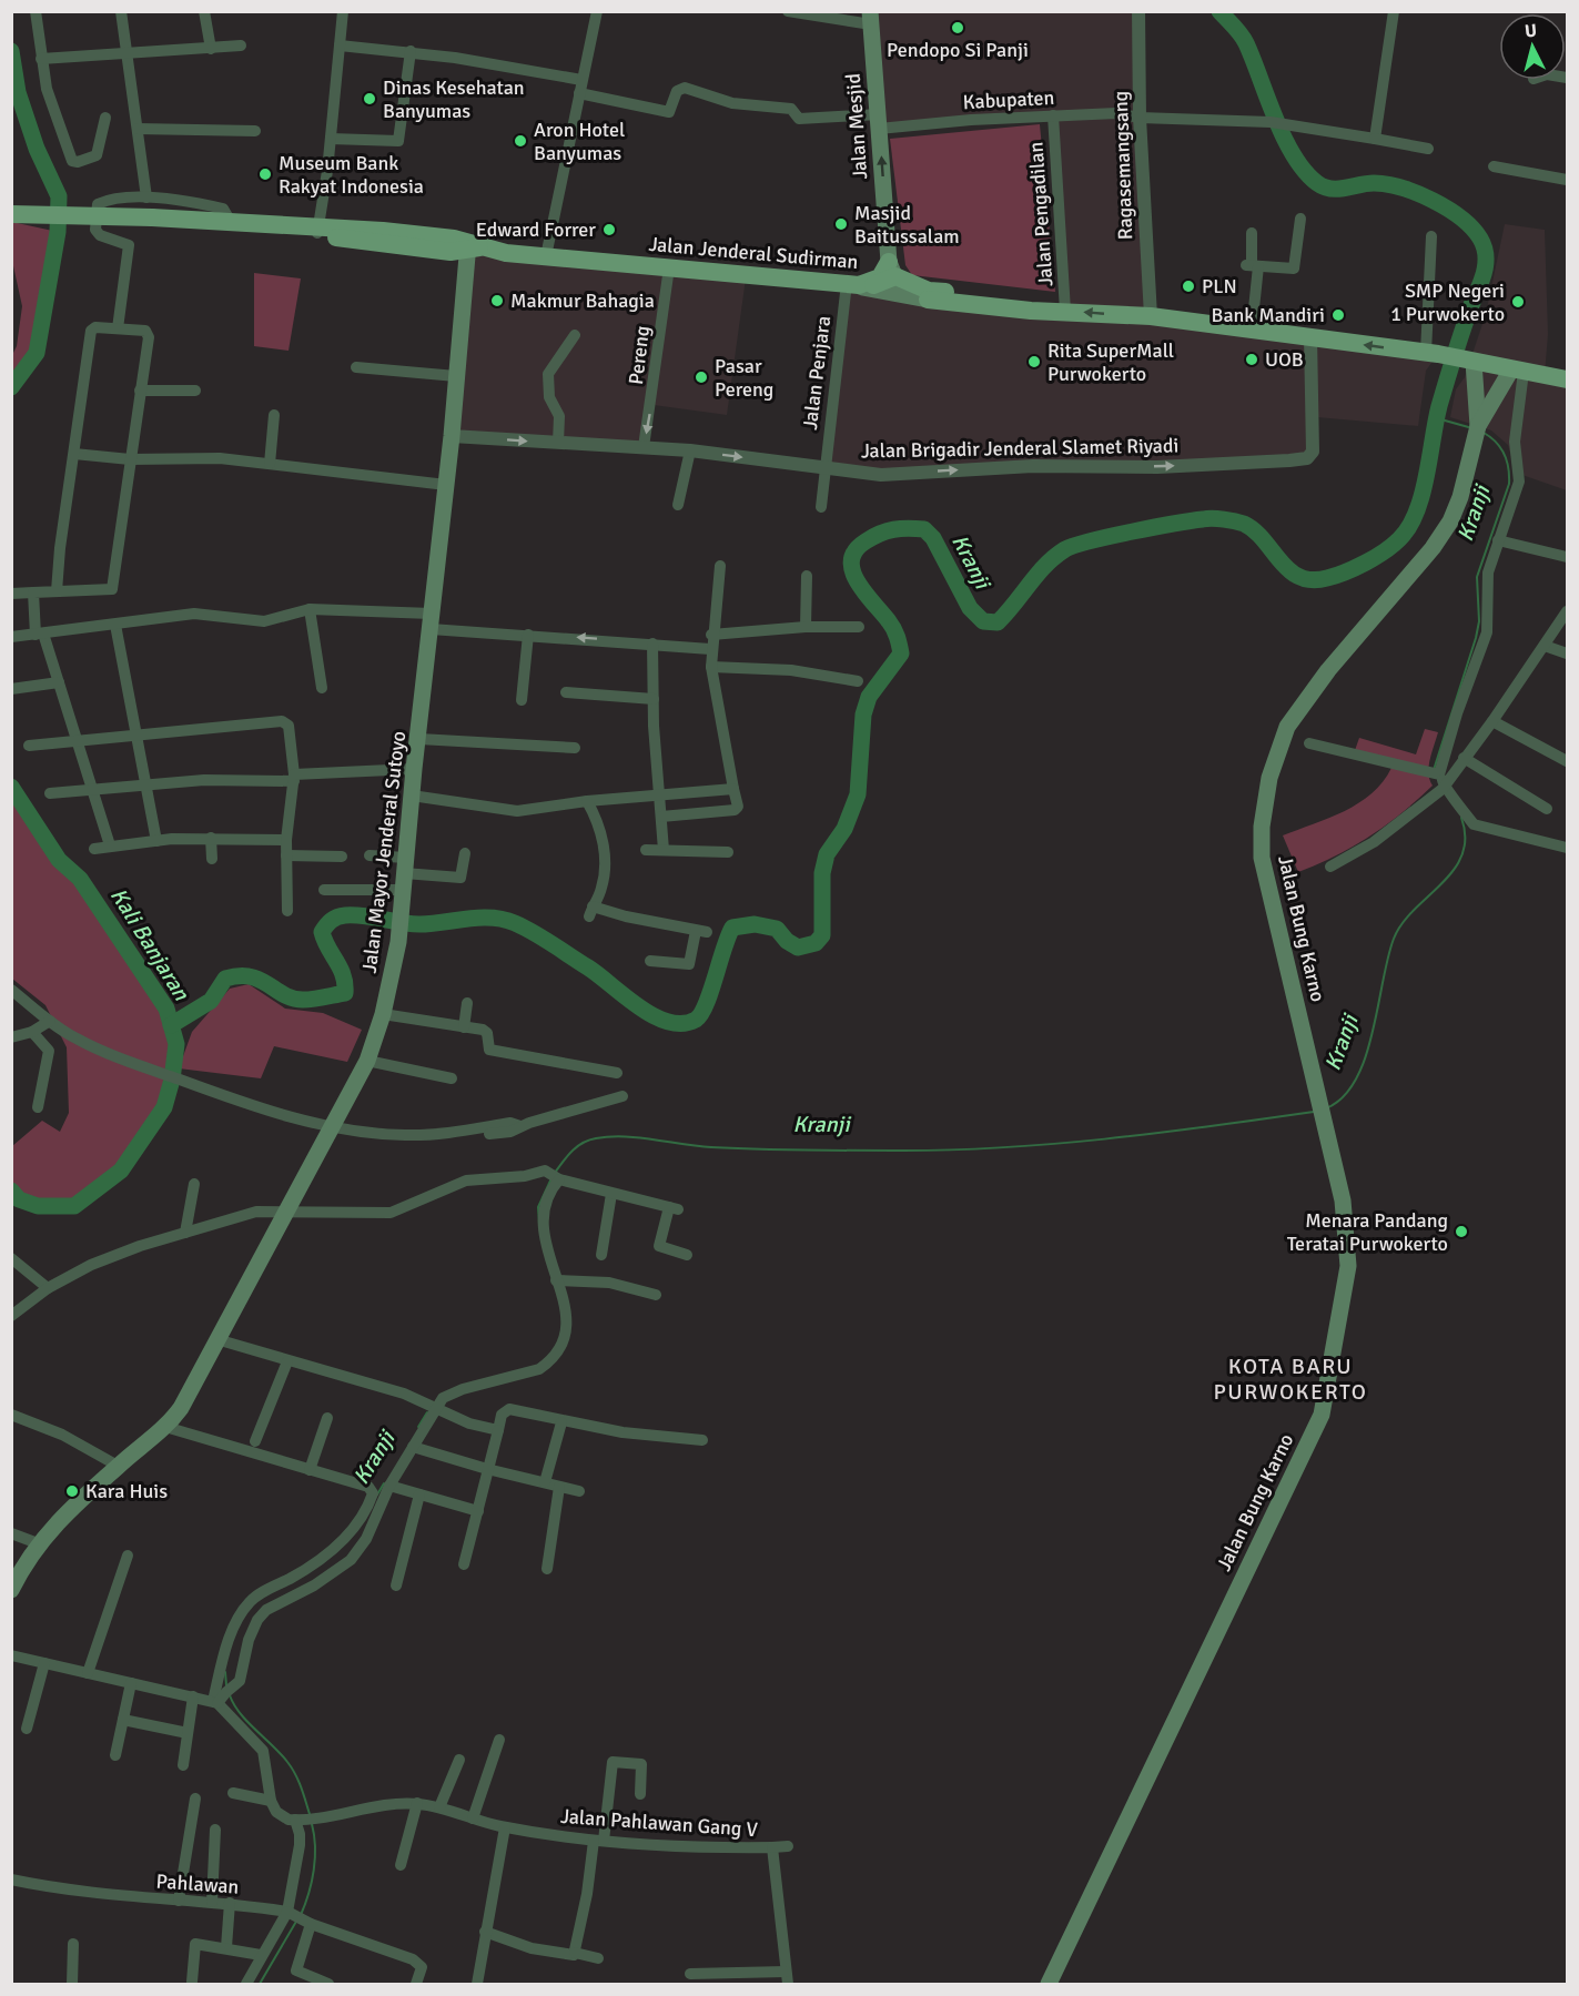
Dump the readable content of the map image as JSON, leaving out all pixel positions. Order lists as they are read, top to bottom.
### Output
{
  "streets": {
    "main road": [
      "Jalan Mesjid",
      "Jalan Jenderal Sudirman",
      "Jalan Mayor Jenderal Sutoyo",
      "Jalan Bung Karno"
    ],
    "street": [
      "Kabupaten",
      "Ragasemangsang",
      "Jalan Pengadilan",
      "Pereng",
      "Jalan Penjara",
      "Jalan Brigadir Jenderal Slamet Riyadi",
      "Jalan Pahlawan Gang V",
      "Pahlawan"
    ]
  },
  "crossings": [
    ["Kabupaten", "Jalan Mesjid"],
    ["Kabupaten", "Ragasemangsang"],
    ["Kabupaten", "Jalan Pengadilan"],
    ["Jalan Mesjid", "Jalan Jenderal Sudirman"],
    ["Jalan Jenderal Sudirman", "Pereng"],
    ["Jalan Jenderal Sudirman", "Jalan Penjara"],
    ["Jalan Jenderal Sudirman", "Jalan Mayor Jenderal Sutoyo"],
    ["Pereng", "Jalan Brigadir Jenderal Slamet Riyadi"],
    ["Jalan Penjara", "Jalan Brigadir Jenderal Slamet Riyadi"],
    ["Jalan Brigadir Jenderal Slamet Riyadi", "Jalan Mayor Jenderal Sutoyo"]
  ],
  "one_way": ["Jalan Mesjid", "Jalan Brigadir Jenderal Slamet Riyadi"],
  "districts": ["KOTA BARU PURWOKERTO"],
  "water": ["Kranji", "Kali Banjaran"],
  "places": [
    "Pendopo Si Panji",
    "Dinas Kesehatan Banyumas",
    "Aron Hotel Banyumas",
    "Museum Bank Rakyat Indonesia",
    "Masjid Baitussalam",
    "Edward Forrer",
    "PLN",
    "Makmur Bahagia",
    "SMP Negeri 1 Purwokerto",
    "Bank Mandiri",
    "UOB",
    "Rita SuperMall Purwokerto",
    "Pasar Pereng",
    "Menara Pandang Teratai Purwokerto",
    "Kara Huis"
  ],
  "north": "top"
}
